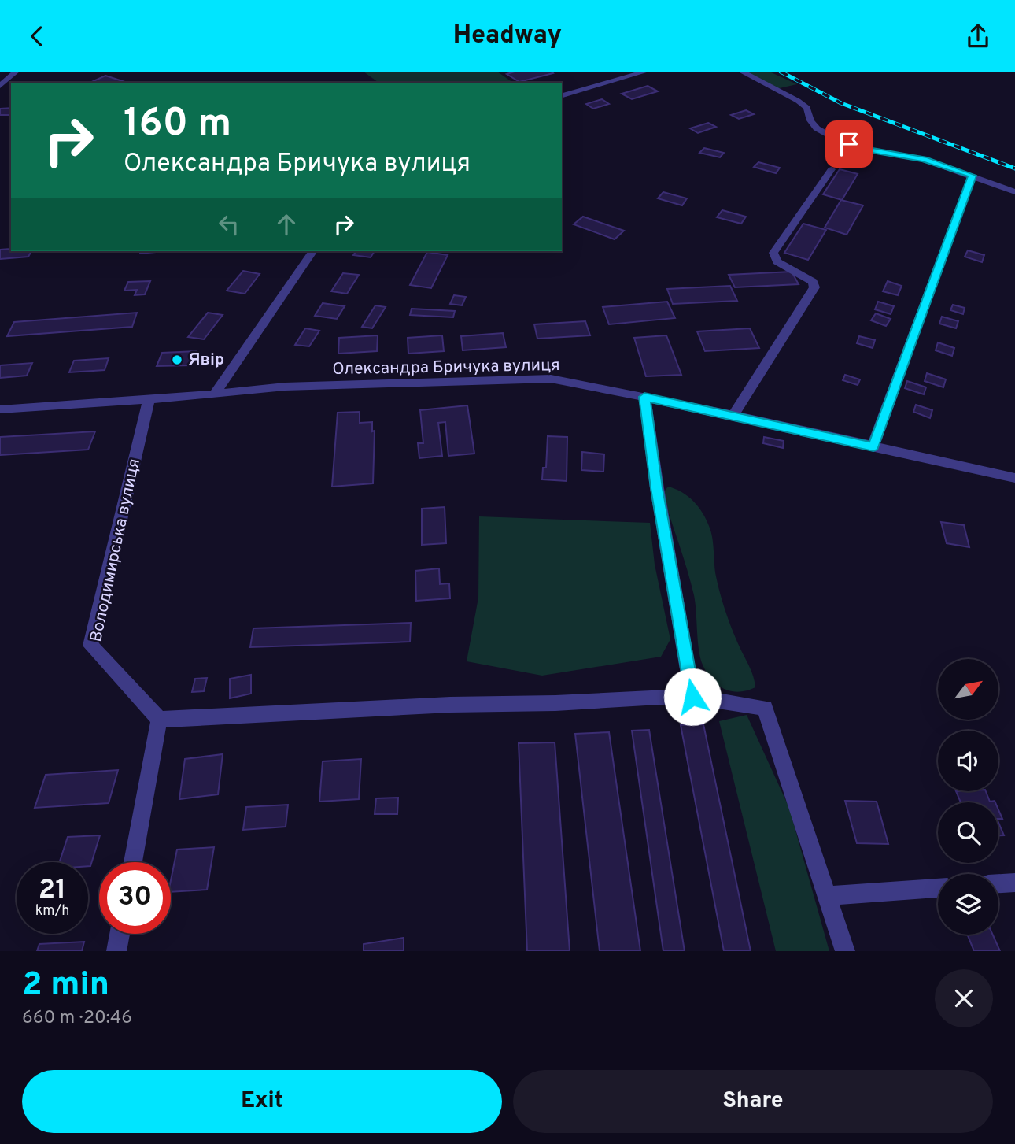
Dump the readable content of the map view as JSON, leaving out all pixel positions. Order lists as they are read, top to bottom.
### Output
{
  "streets": {
    "street": ["Олександра Бричука вулиця", "Володимирська вулиця"]
  },
  "crossings": [
    ["Олександра Бричука вулиця", "Володимирська вулиця"]
  ],
  "places": ["Явiр"],
  "north": "top right",
  "page": {
    "header": "Headway",
    "turn": ["160 m", "Олександра Бричука вулиця"],
    "speed": "21 km/h",
    "limit": "30",
    "heading": ["2 min", "660 m · 20:46"],
    "buttons": ["Exit", "Share"]
  }
}
